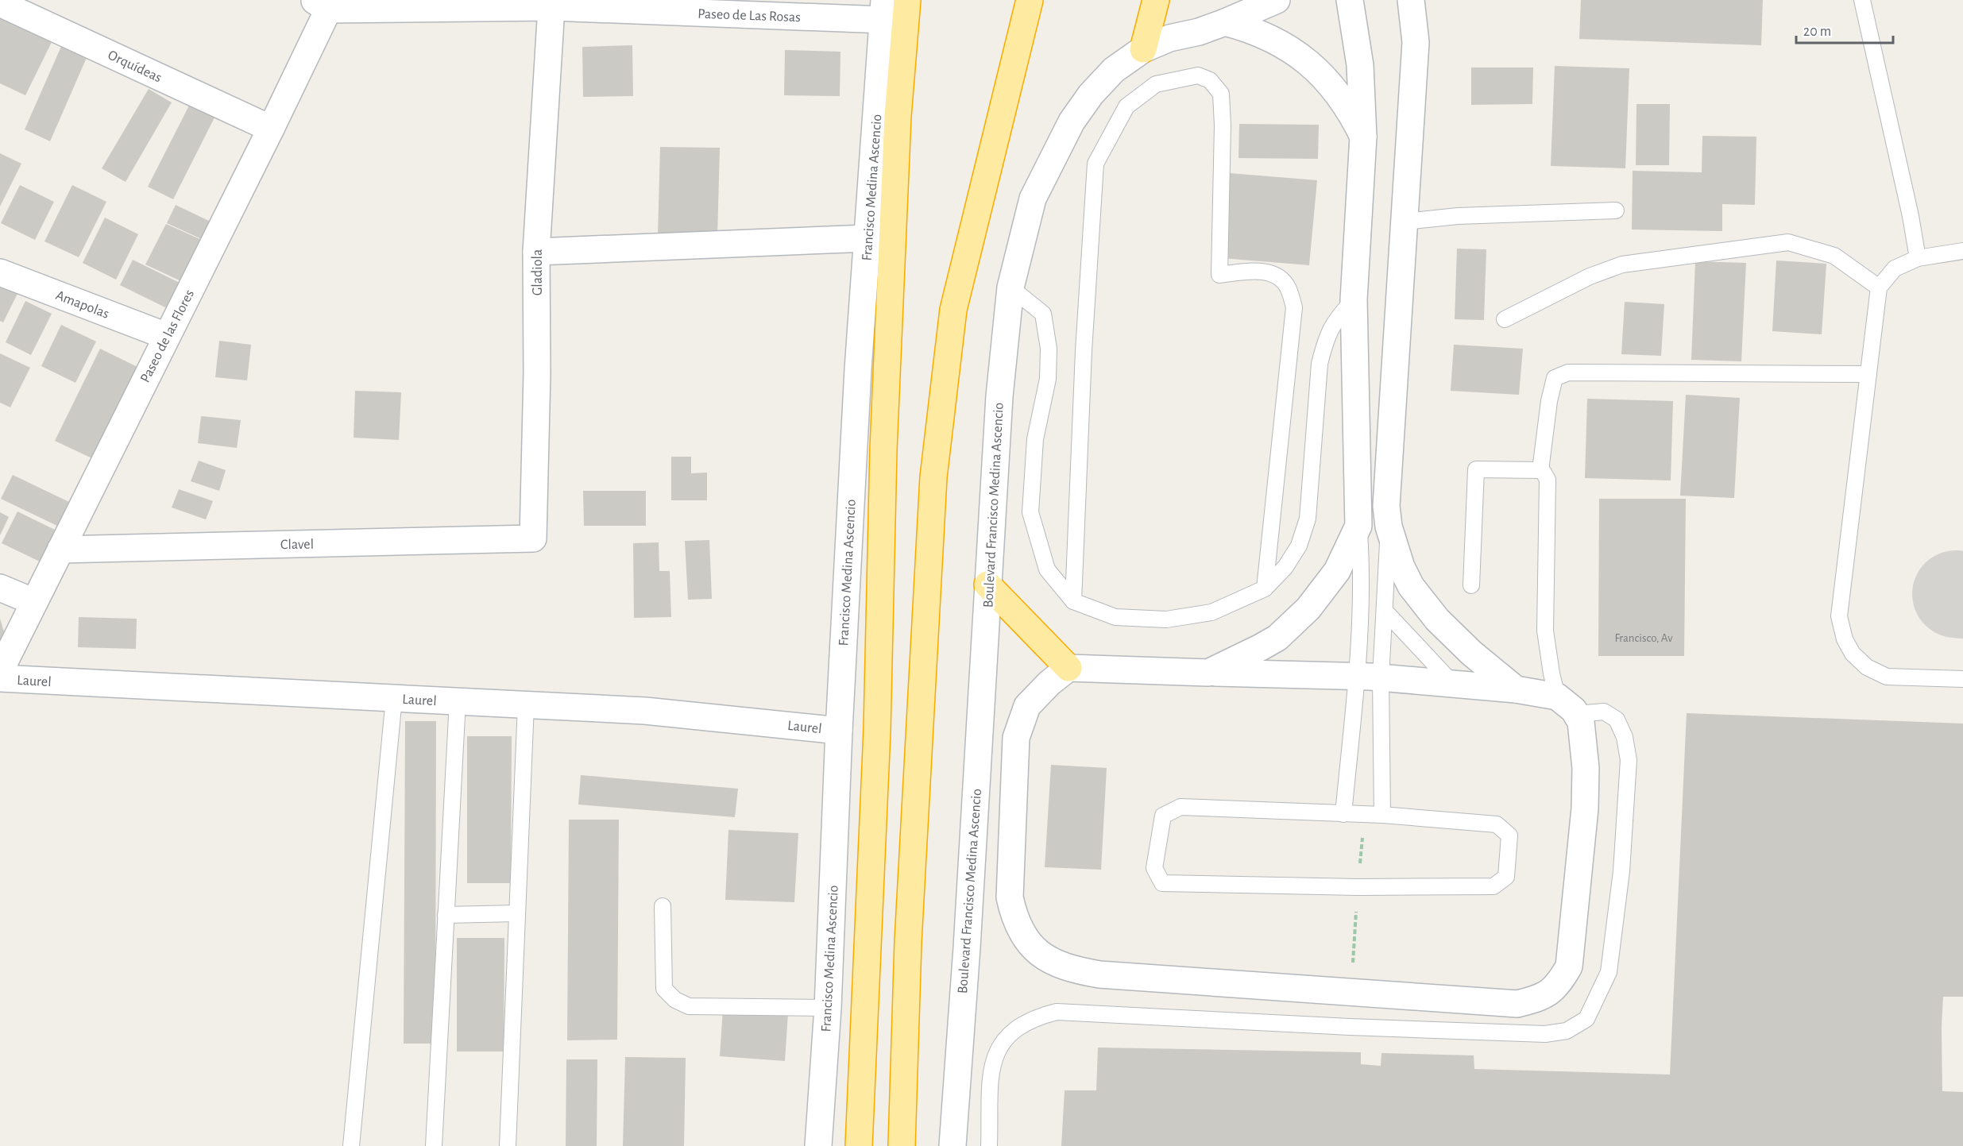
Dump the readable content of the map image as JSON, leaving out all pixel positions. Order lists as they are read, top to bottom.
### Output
{
  "streets": {
    "highway": ["Francisco Medina Ascencio"],
    "street": [
      "Paseo de Las Rosas",
      "Orquídeas",
      "Gladiola",
      "Amapolas",
      "Paseo de las Flores",
      "Boulevard Francisco Medina Ascencio",
      "Clavel",
      "Laurel"
    ]
  },
  "crossings": [
    ["Paseo de Las Rosas", "Francisco Medina Ascencio"],
    ["Paseo de Las Rosas", "Gladiola"],
    ["Paseo de Las Rosas", "Paseo de las Flores"],
    ["Orquídeas", "Paseo de las Flores"],
    ["Francisco Medina Ascencio", "Laurel"],
    ["Gladiola", "Clavel"],
    ["Amapolas", "Paseo de las Flores"],
    ["Paseo de las Flores", "Clavel"]
  ],
  "house_numbers": ["Francisco, Av"],
  "scale_bar": "20 m"
}
